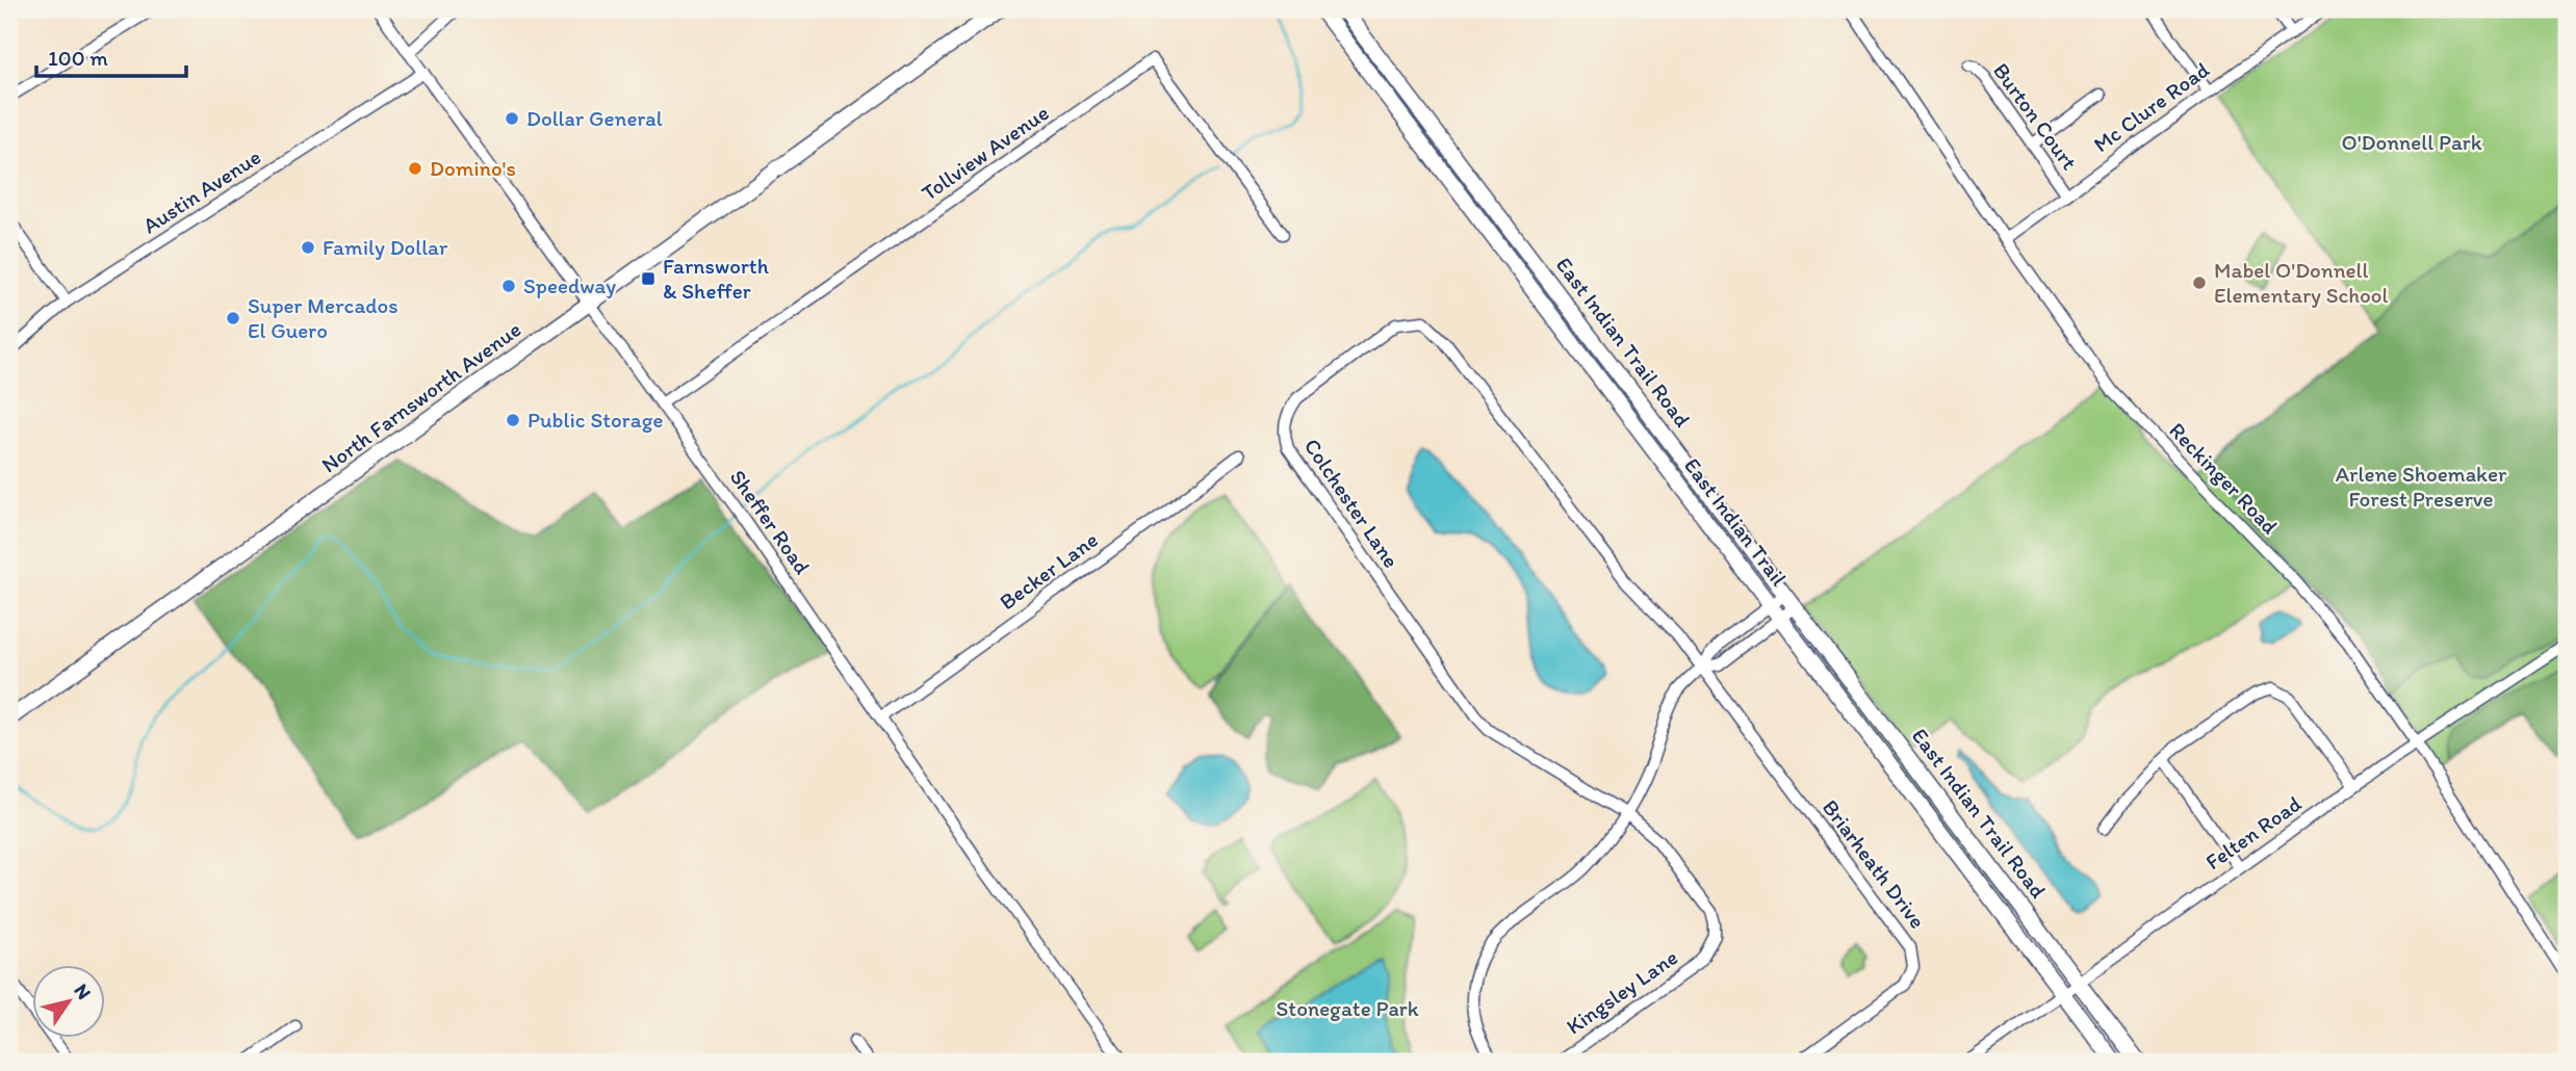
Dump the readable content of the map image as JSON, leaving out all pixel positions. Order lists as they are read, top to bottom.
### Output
{
  "streets": {
    "main road": ["East Indian Trail Road", "North Farnsworth Avenue", "East Indian Trail"],
    "street": [
      "Mc Clure Road",
      "Burton Court",
      "Tollview Avenue",
      "Austin Avenue",
      "Reckinger Road",
      "Colchester Lane",
      "Sheffer Road",
      "Becker Lane",
      "Felten Road",
      "Briarheath Drive",
      "Kingsley Lane"
    ]
  },
  "crossings": [
    ["Mc Clure Road", "Burton Court"],
    ["Mc Clure Road", "Reckinger Road"],
    ["Tollview Avenue", "Sheffer Road"],
    ["Austin Avenue", "Sheffer Road"],
    ["East Indian Trail Road", "Felten Road"],
    ["North Farnsworth Avenue", "Sheffer Road"],
    ["Reckinger Road", "Felten Road"],
    ["Colchester Lane", "Briarheath Drive"],
    ["Colchester Lane", "Kingsley Lane"],
    ["Sheffer Road", "Becker Lane"],
    ["East Indian Trail", "Felten Road"]
  ],
  "parks": ["O'Donnell Park", "Arlene Shoemaker Forest Preserve", "Stonegate Park"],
  "places": {
    "other": [
      "Dollar General",
      "Domino's",
      "Family Dollar",
      "Mabel O'Donnell Elementary School",
      "Speedway",
      "Super Mercados El Guero",
      "Public Storage"
    ],
    "transit": ["Farnsworth & Sheffer"]
  },
  "scale_bar": "100 m",
  "north": "top right"
}
